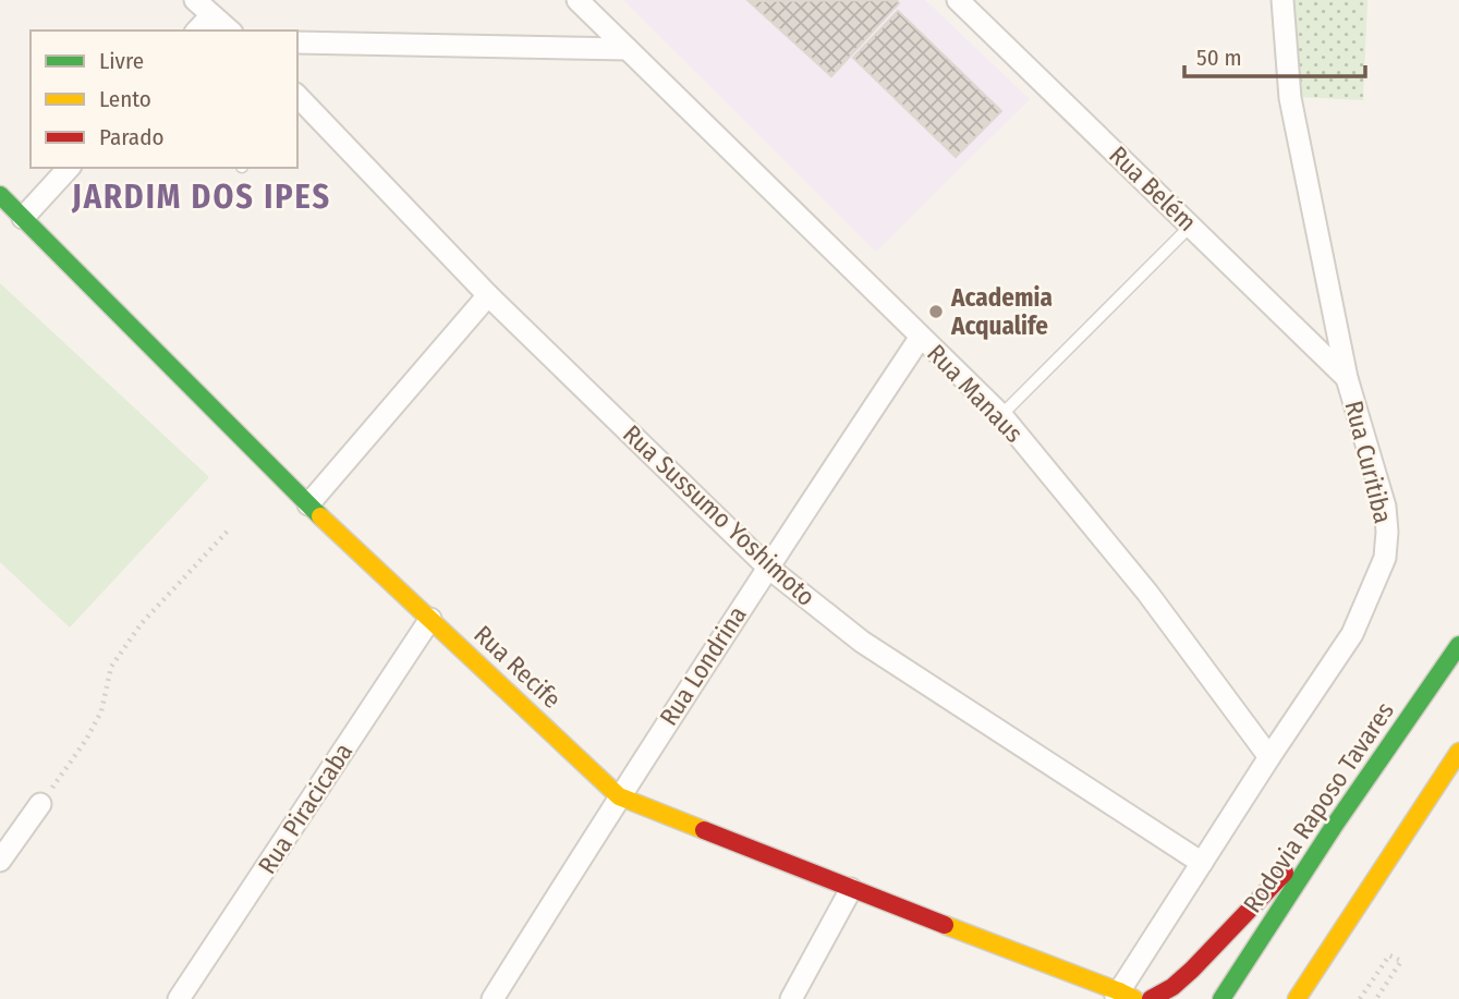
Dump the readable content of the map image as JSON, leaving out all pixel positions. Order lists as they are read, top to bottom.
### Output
{
  "streets": {
    "main road": ["Rua Recife", "Rodovia Raposo Tavares"],
    "street": [
      "Rua Belém",
      "Rua Manaus",
      "Rua Curitiba",
      "Rua Sussumo Yoshimoto",
      "Rua Londrina",
      "Rua Piracicaba"
    ]
  },
  "crossings": [
    ["Rua Belém", "Rua Curitiba"],
    ["Rua Manaus", "Rua Curitiba"],
    ["Rua Manaus", "Rua Londrina"],
    ["Rua Curitiba", "Rua Sussumo Yoshimoto"],
    ["Rua Curitiba", "Rua Recife"],
    ["Rua Sussumo Yoshimoto", "Rua Londrina"],
    ["Rua Londrina", "Rua Recife"],
    ["Rua Recife", "Rua Piracicaba"]
  ],
  "districts": ["JARDIM DOS IPES"],
  "places": ["Academia Acqualife"],
  "legend": ["Livre", "Lento", "Parado"],
  "scale_bar": "50 m"
}
